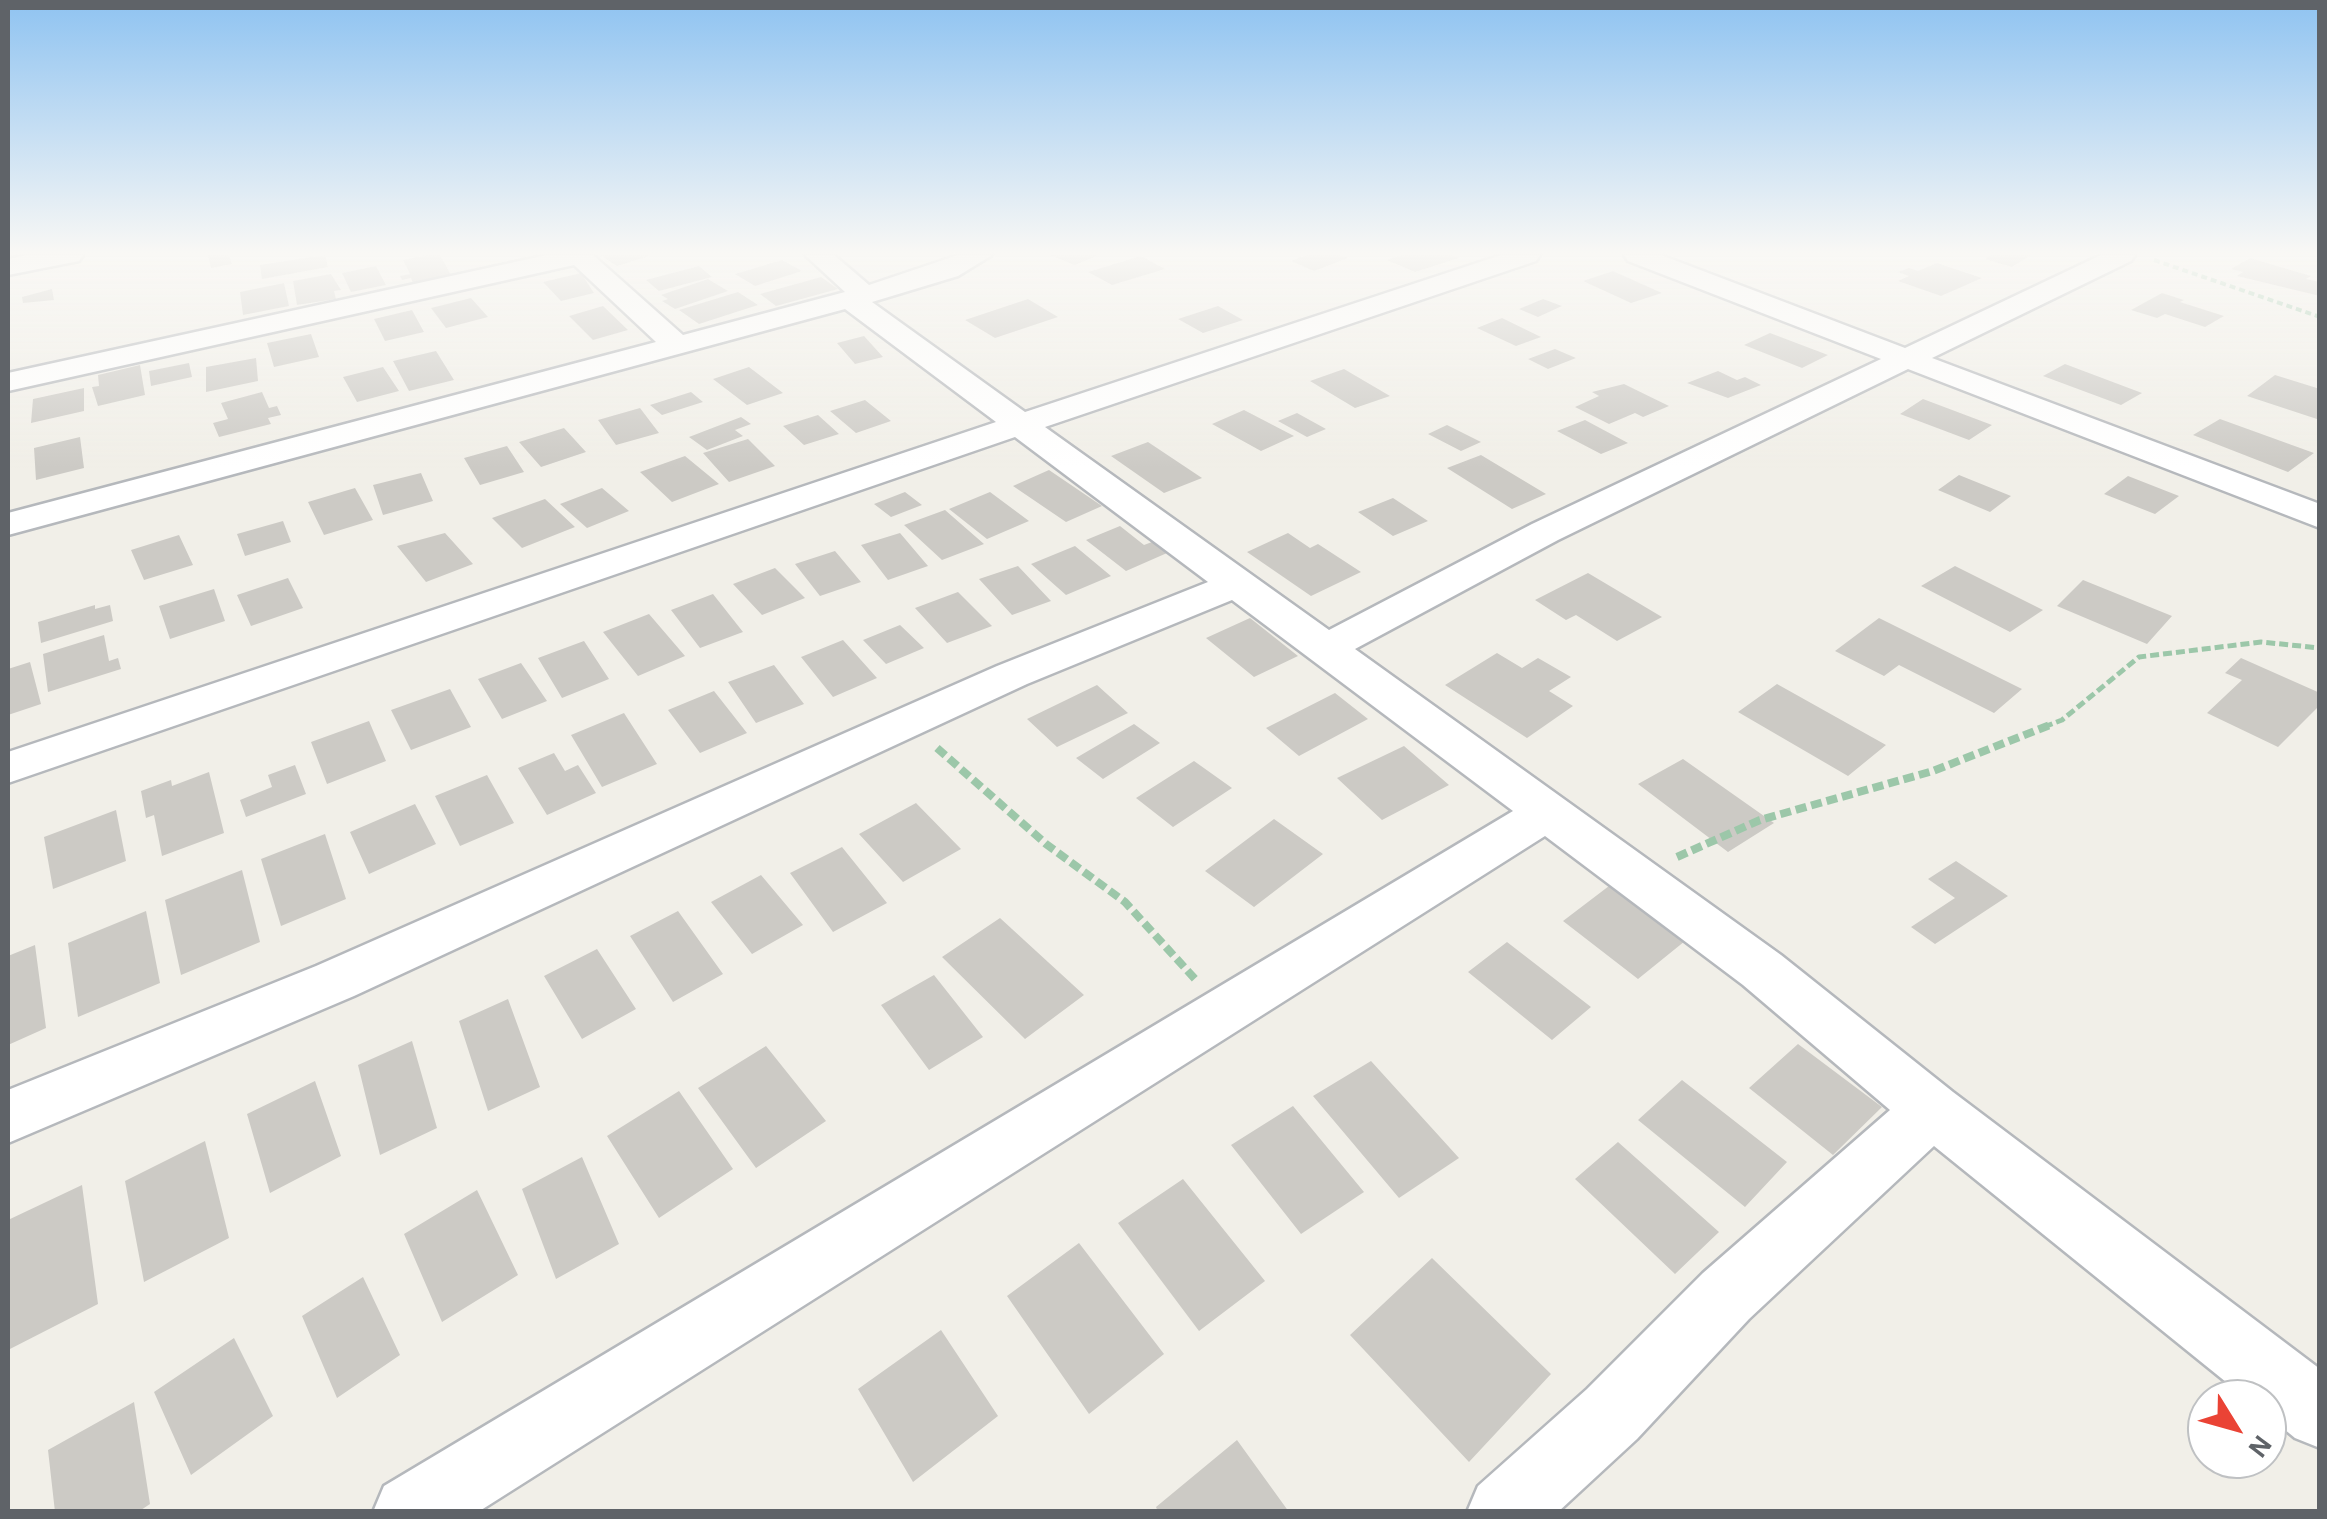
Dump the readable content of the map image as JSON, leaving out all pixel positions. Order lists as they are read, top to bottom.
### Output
{
  "north": "bottom right"
}
